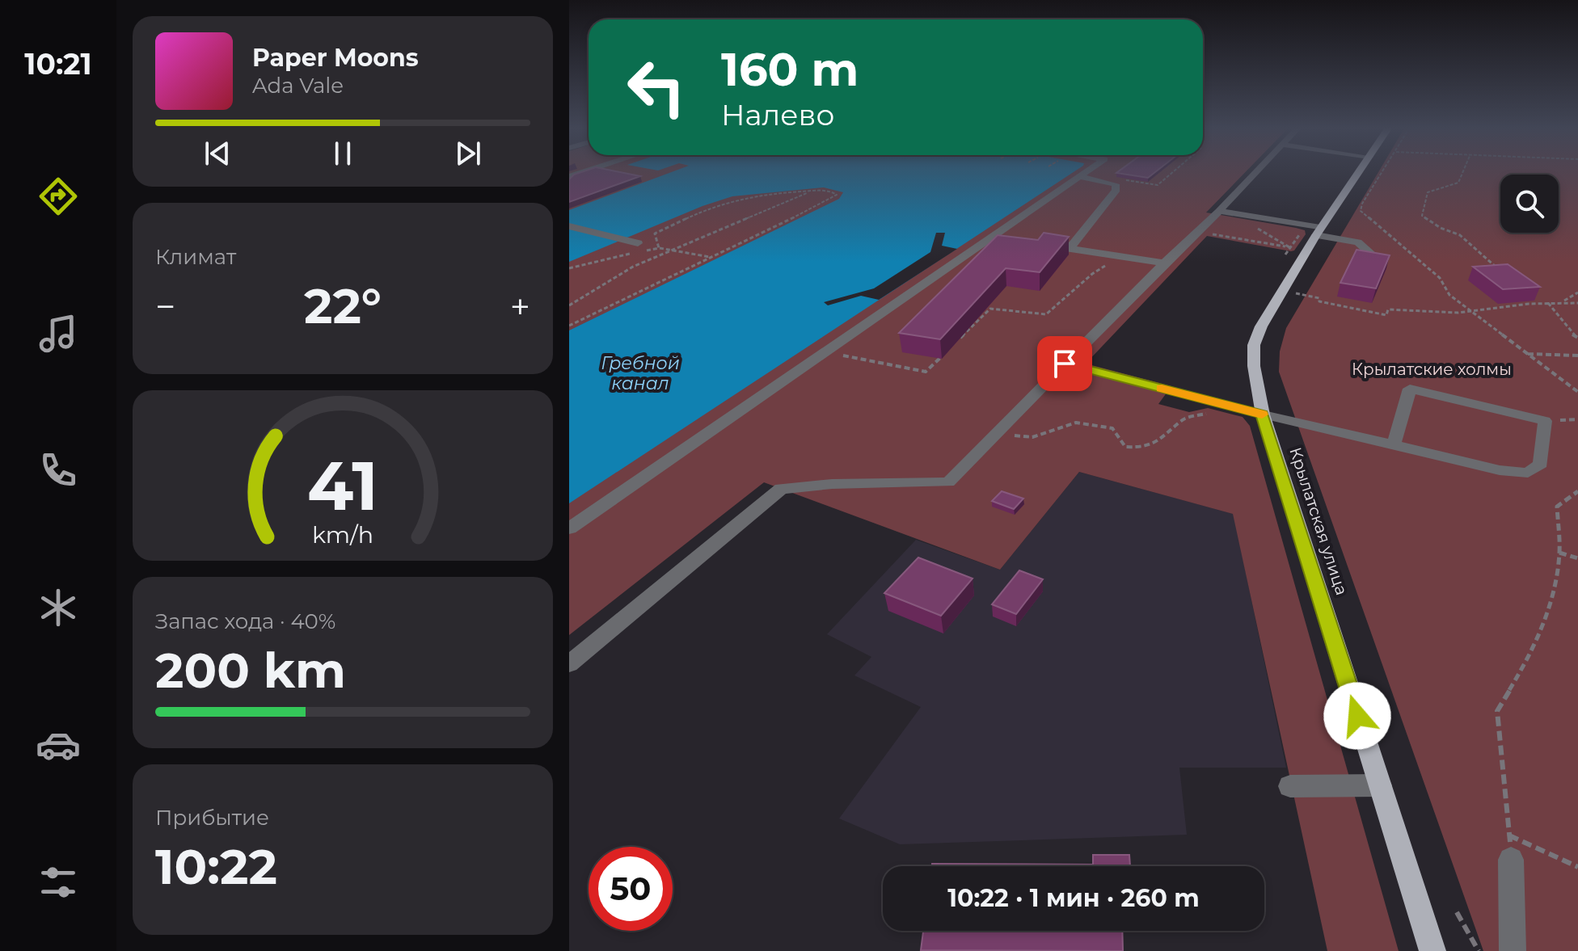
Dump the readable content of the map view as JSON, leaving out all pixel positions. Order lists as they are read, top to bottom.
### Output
{
  "streets": {
    "main road": ["Крылатская улица"]
  },
  "water": ["Гребной канал"],
  "parks": ["Крылатские холмы"],
  "page": {
    "tabs": "10:21",
    "turn": ["160 m", "Налево"],
    "song": ["Paper Moons", "Ada Vale"],
    "tile": [
      "Климат",
      ["Запас хода · 40%", "200 km"],
      ["Прибытие", "10:22"]
    ],
    "heat": ["−", "22°", "+"],
    "limit": "50",
    "trip": "10:22 · 1 мин · 260 m",
    "gauge": ["41", "km/h"]
  }
}
